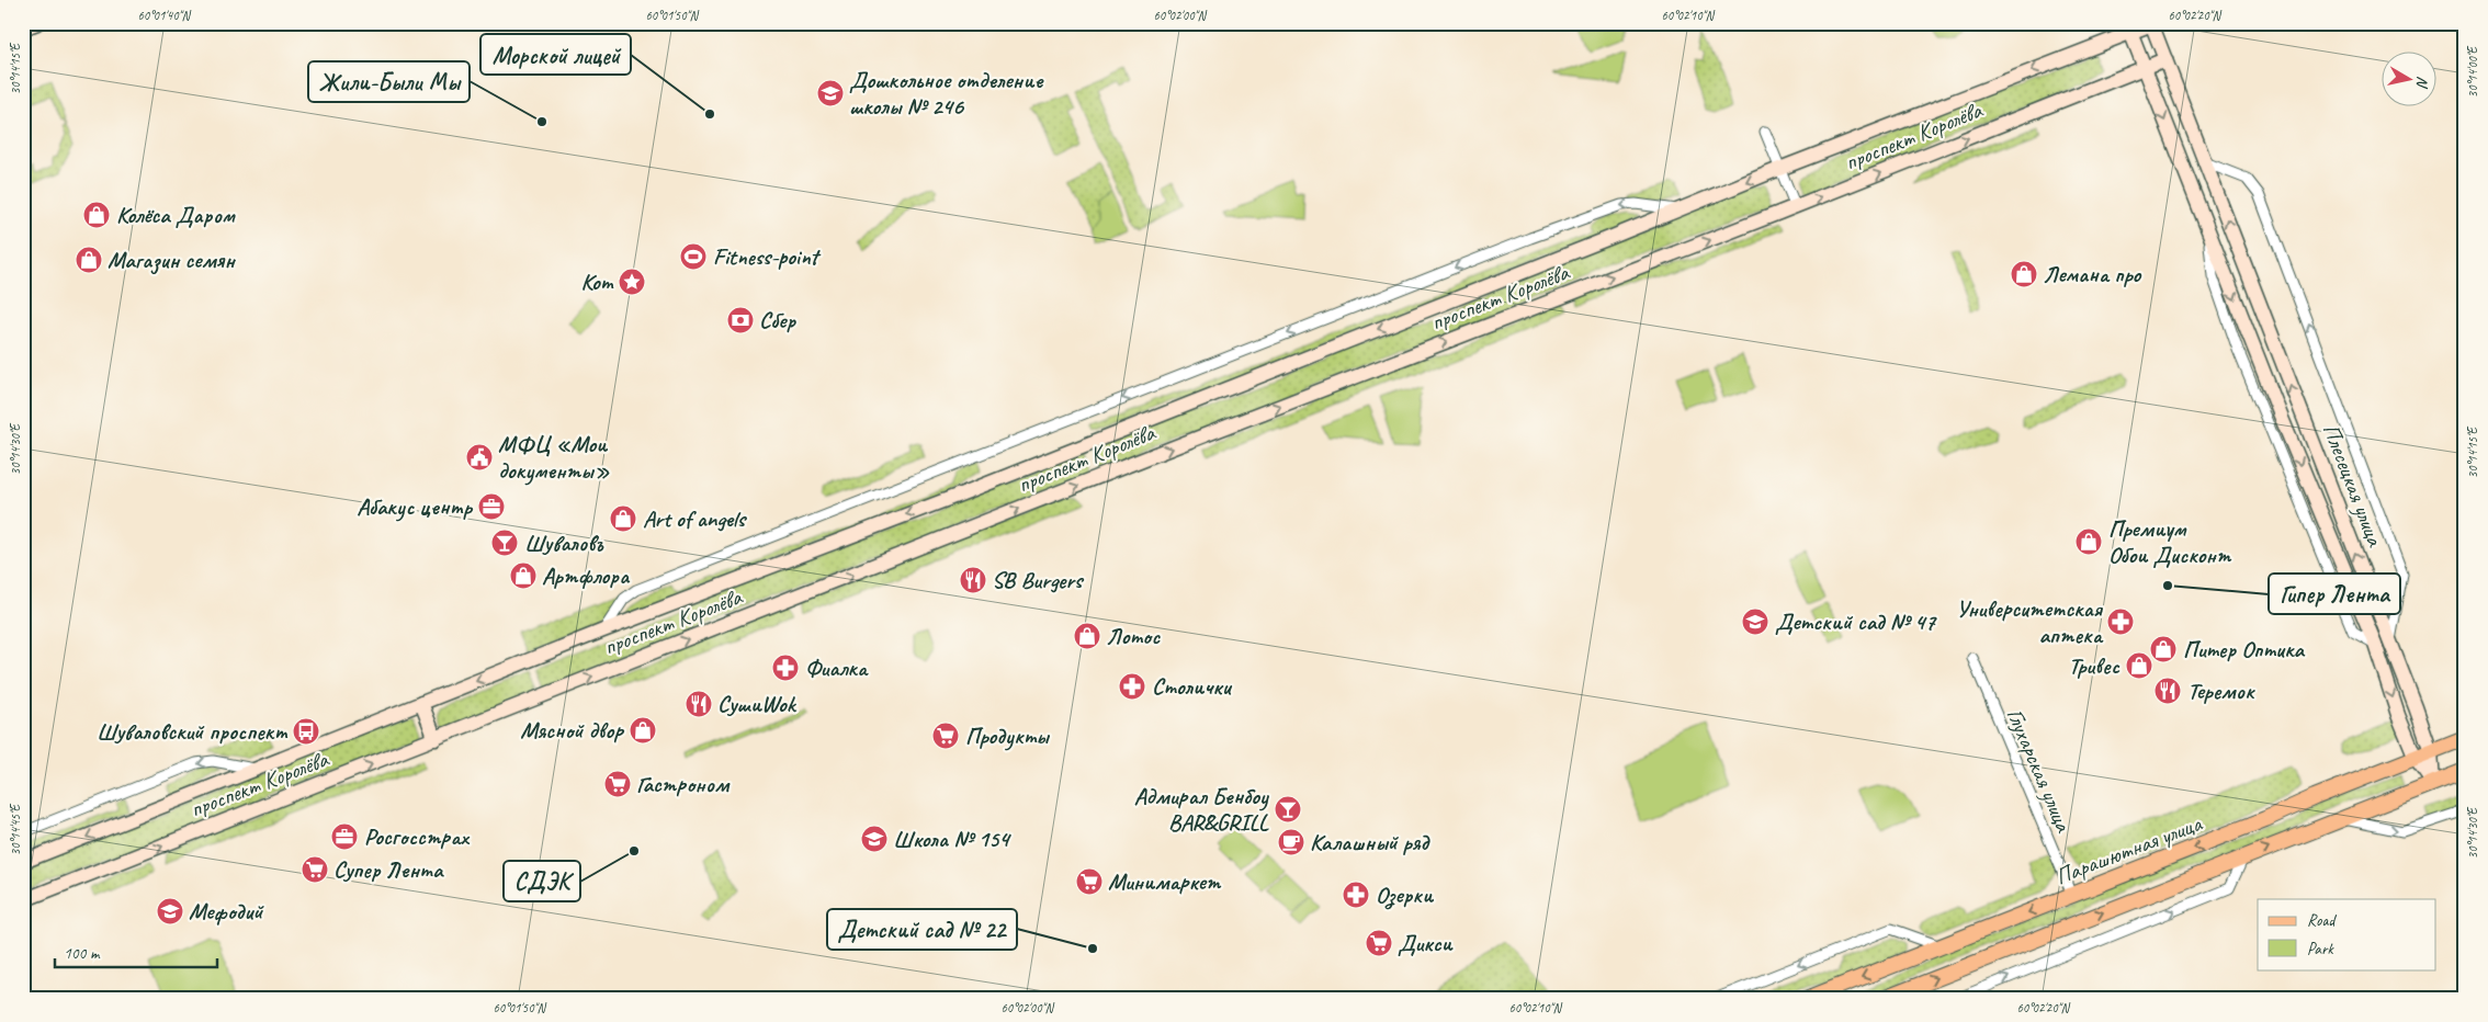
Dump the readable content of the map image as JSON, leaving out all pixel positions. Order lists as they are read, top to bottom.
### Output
{
  "streets": {
    "main road": ["Парашютная улица"],
    "street": ["проспект Королёва", "Плесецкая улица", "Глухарская улица"]
  },
  "crossings": [
    ["проспект Королёва", "Плесецкая улица"],
    ["Плесецкая улица", "Парашютная улица"],
    ["Глухарская улица", "Парашютная улица"]
  ],
  "places": {
    "school or university": [
      "Дошкольное отделение школы № 246",
      "Детский сад № 47",
      "Школа № 154",
      "Мефодий"
    ],
    "other": [
      "Морской лицей",
      "Жили-Были Мы",
      "Гипер Лента",
      "СДЭК",
      "Детский сад № 22"
    ],
    "shop": [
      "Колёса Даром",
      "Магазин семян",
      "Лемана про",
      "Art of angels",
      "Премиум Обои Дисконт",
      "Артфлора",
      "Лотос",
      "Питер Оптика",
      "Тривес",
      "Мясной двор"
    ],
    "sports": ["Fitness-point"],
    "place": ["Кот"],
    "bank": ["Сбер"],
    "public building": ["МФЦ «Мои документы»"],
    "office": ["Абакус центр", "Росгосстрах"],
    "bar": ["Шуваловъ", "Адмирал Бенбоу BAR&GRILL"],
    "restaurant": ["SB Burgers", "Теремок", "СушиWok"],
    "pharmacy": [
      "Университетская аптека",
      "Фиалка",
      "Столички",
      "Озерки"
    ],
    "bus stop": ["Шуваловский проспект"],
    "supermarket": [
      "Продукты",
      "Гастроном",
      "Супер Лента",
      "Минимаркет",
      "Дикси"
    ],
    "cafe": ["Калашный ряд"]
  },
  "legend": ["Road", "Park"],
  "scale_bar": "100 m",
  "north": "right",
  "coordinates": [
    "60°01'40\"N",
    "60°01'50\"N",
    "60°02'00\"N",
    "60°02'10\"N",
    "60°02'20\"N",
    "30°14'15\"E",
    "30°14'00\"E",
    "30°14'30\"E",
    "30°14'45\"E"
  ]
}
